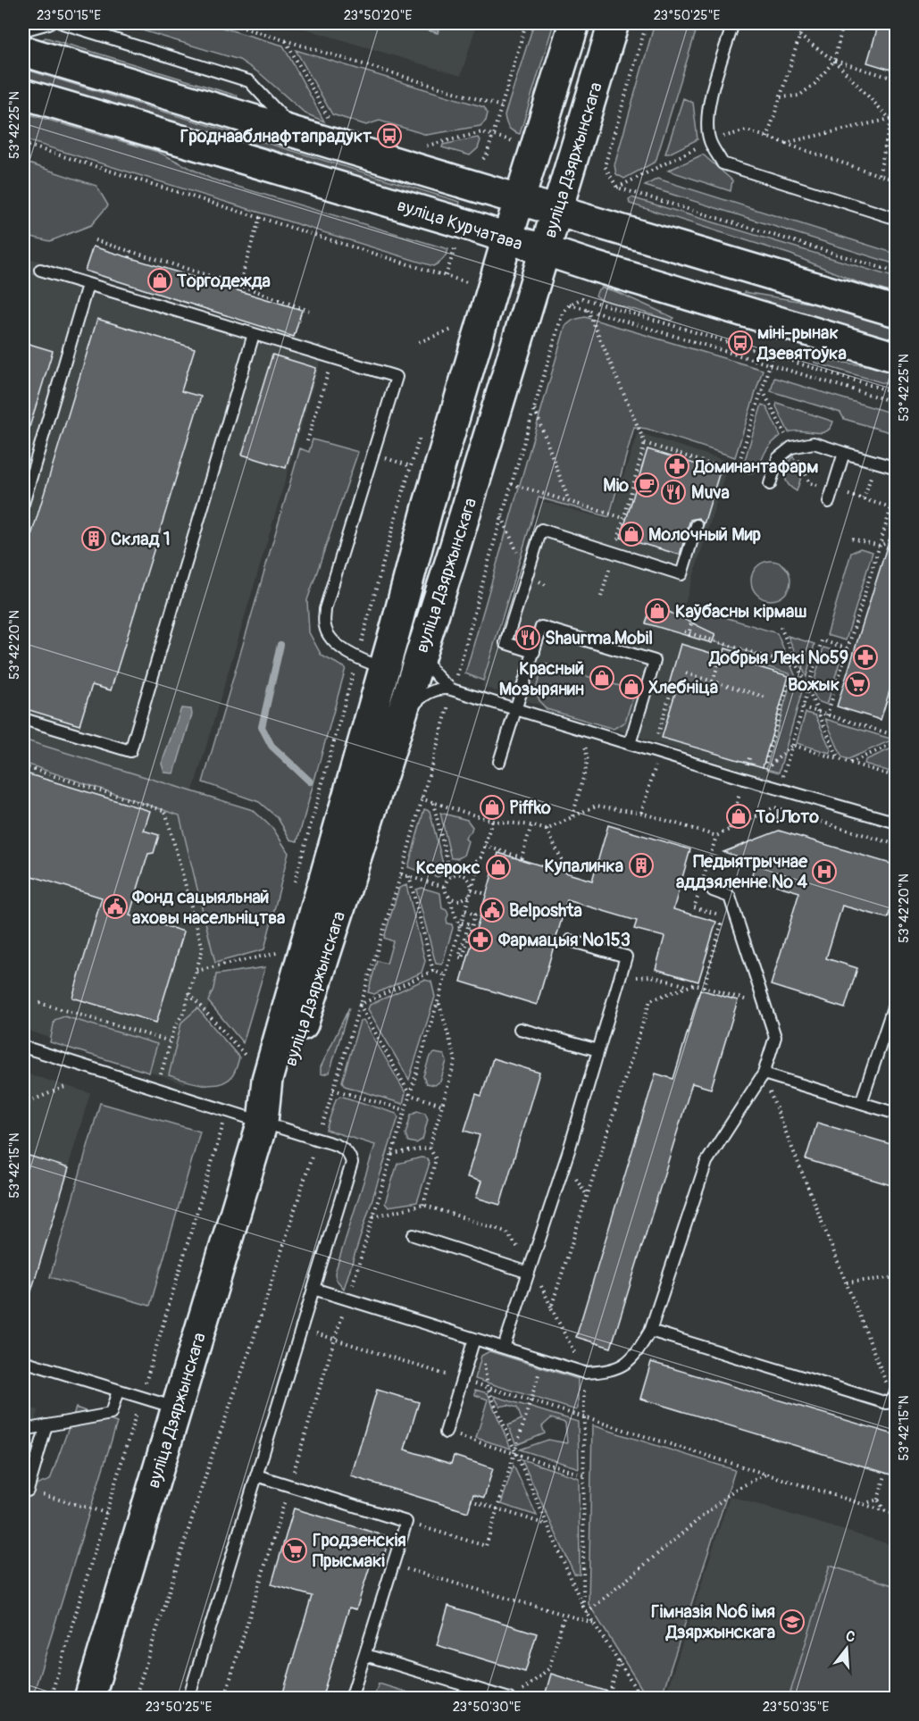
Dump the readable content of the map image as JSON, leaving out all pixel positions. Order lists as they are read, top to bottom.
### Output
{
  "streets": {
    "main road": ["вуліца Дзяржынскага", "вуліца Курчатава"]
  },
  "crossings": [
    ["вуліца Дзяржынскага", "вуліца Курчатава"]
  ],
  "places": {
    "bus stop": ["Гроднааблнафтапрадукт", "міні-рынак Дзевятоўка"],
    "shop": [
      "Торгодежда",
      "Молочный Мир",
      "Каўбасны кірмаш",
      "Красный Мозырянин",
      "Хлебніца",
      "Piffko",
      "То!Лото",
      "Ксерокс"
    ],
    "pharmacy": ["Доминантафарм", "Добрыя Лекі №59", "Фармацыя №153"],
    "cafe": ["Mio"],
    "restaurant": ["Muva", "Shaurma.Mobil"],
    "building": ["Склад 1", "Купалинка"],
    "supermarket": ["Вожык", "Гродзенскія Прысмакі"],
    "hospital": ["Педыятрычнае аддзяленне № 4"],
    "public building": ["Фонд сацыяльнай аховы насельніцтва", "Belposhta"],
    "school or university": ["Гімназія №6 імя Дзяржынскага"]
  },
  "north": "top",
  "coordinates": [
    "23°50'15\"E",
    "23°50'20\"E",
    "23°50'25\"E",
    "53°42'25\"N",
    "53°42'20\"N",
    "53°42'15\"N",
    "23°50'30\"E",
    "23°50'35\"E"
  ]
}
